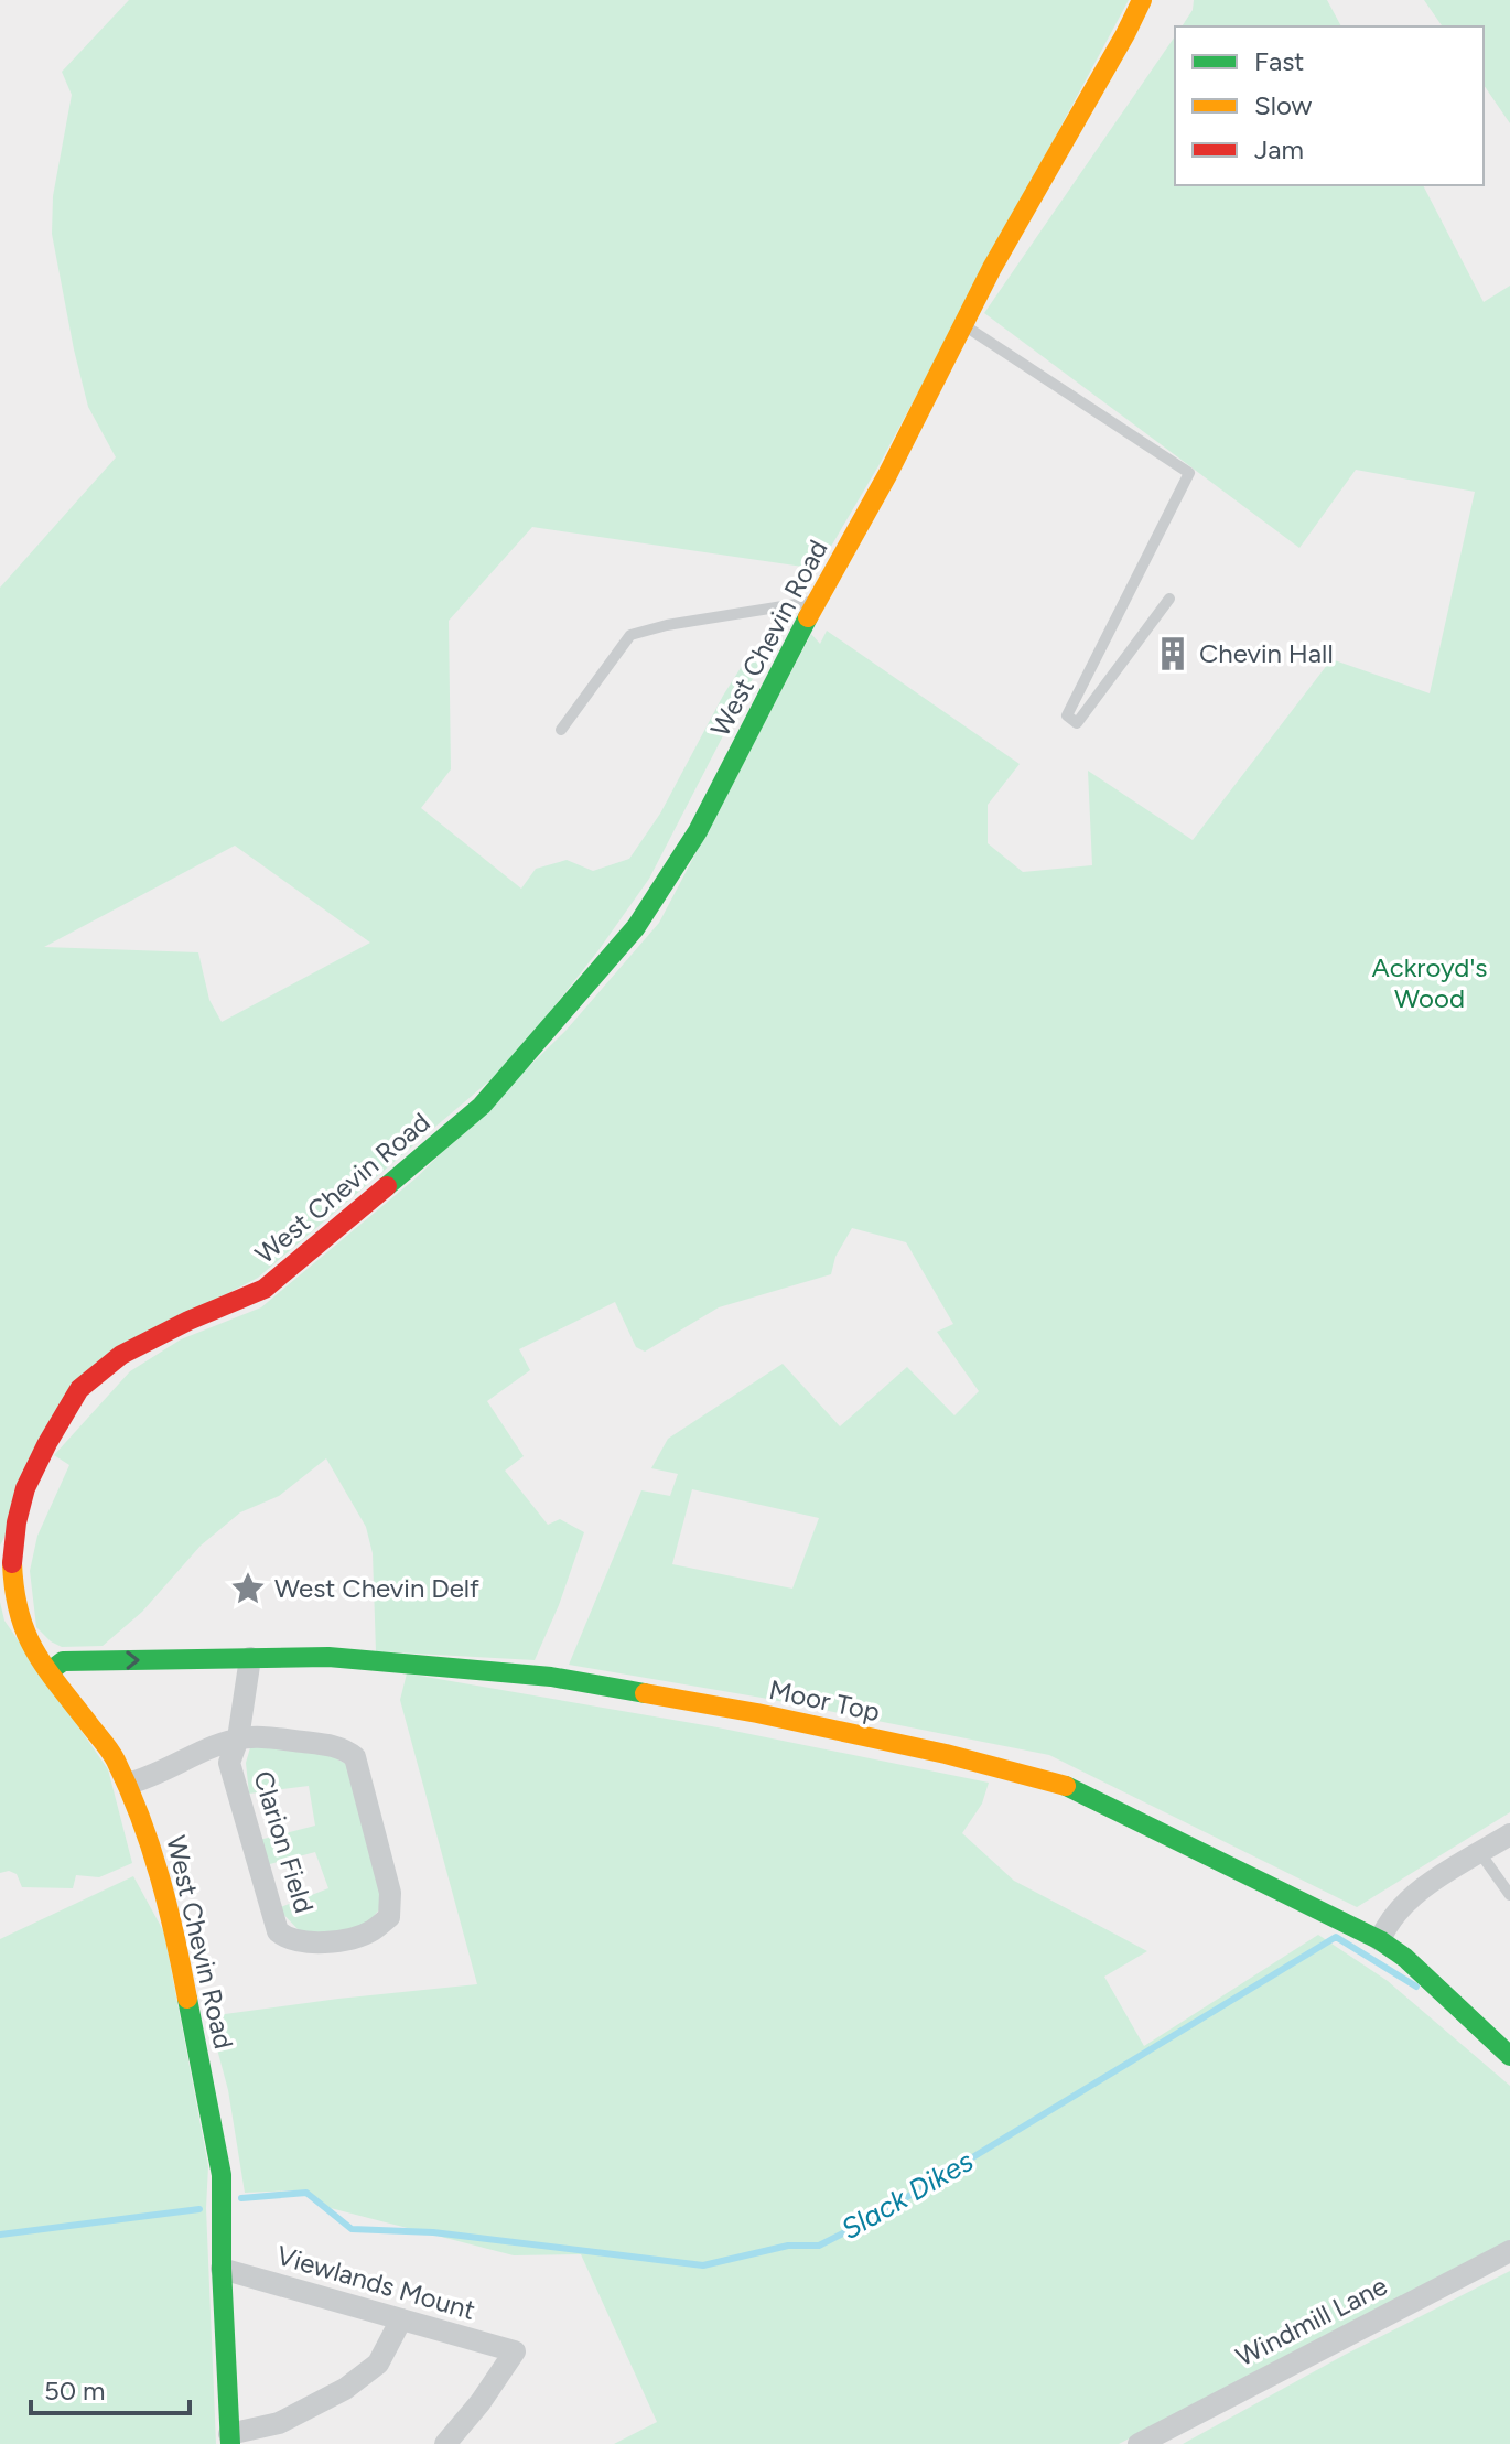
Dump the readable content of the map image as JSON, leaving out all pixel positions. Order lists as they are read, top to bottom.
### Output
{
  "streets": {
    "street": [
      "West Chevin Road",
      "Moor Top",
      "Clarion Field",
      "Viewlands Mount",
      "Windmill Lane"
    ]
  },
  "crossings": [
    ["West Chevin Road", "Moor Top"],
    ["West Chevin Road", "Clarion Field"],
    ["West Chevin Road", "Viewlands Mount"]
  ],
  "water": ["Slack Dikes"],
  "parks": ["Ackroyd's Wood"],
  "places": {
    "building": ["Chevin Hall"],
    "place": ["West Chevin Delf"]
  },
  "legend": ["Fast", "Slow", "Jam"],
  "scale_bar": "50 m"
}
